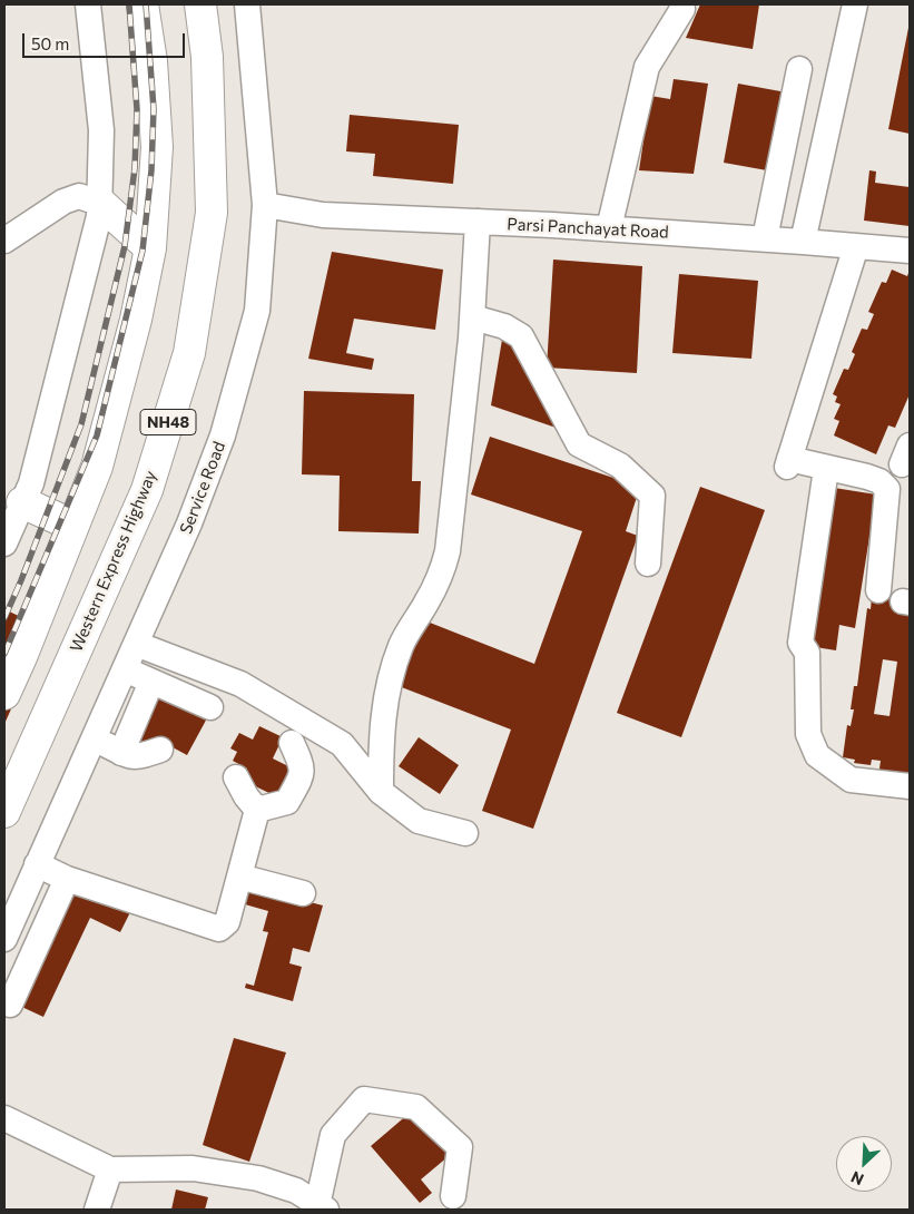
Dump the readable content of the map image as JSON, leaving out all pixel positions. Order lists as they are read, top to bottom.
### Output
{
  "streets": {
    "highway": ["NH48", "Western Express Highway"],
    "street": ["Parsi Panchayat Road", "Service Road"]
  },
  "crossings": [
    ["Parsi Panchayat Road", "Service Road"]
  ],
  "scale_bar": "50 m",
  "north": "bottom left"
}
